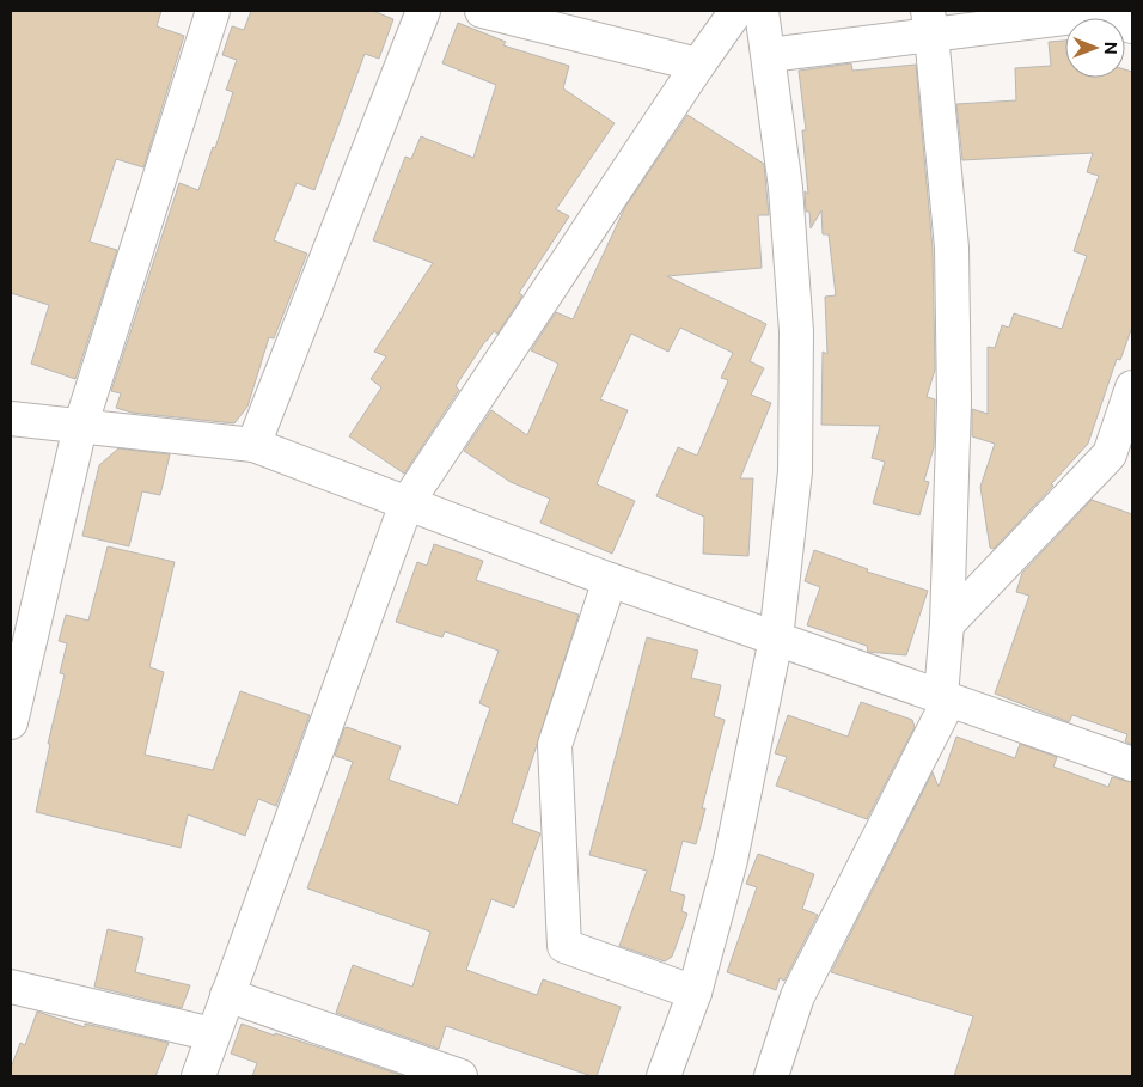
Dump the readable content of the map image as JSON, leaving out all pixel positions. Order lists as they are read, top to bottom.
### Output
{
  "north": "right"
}
